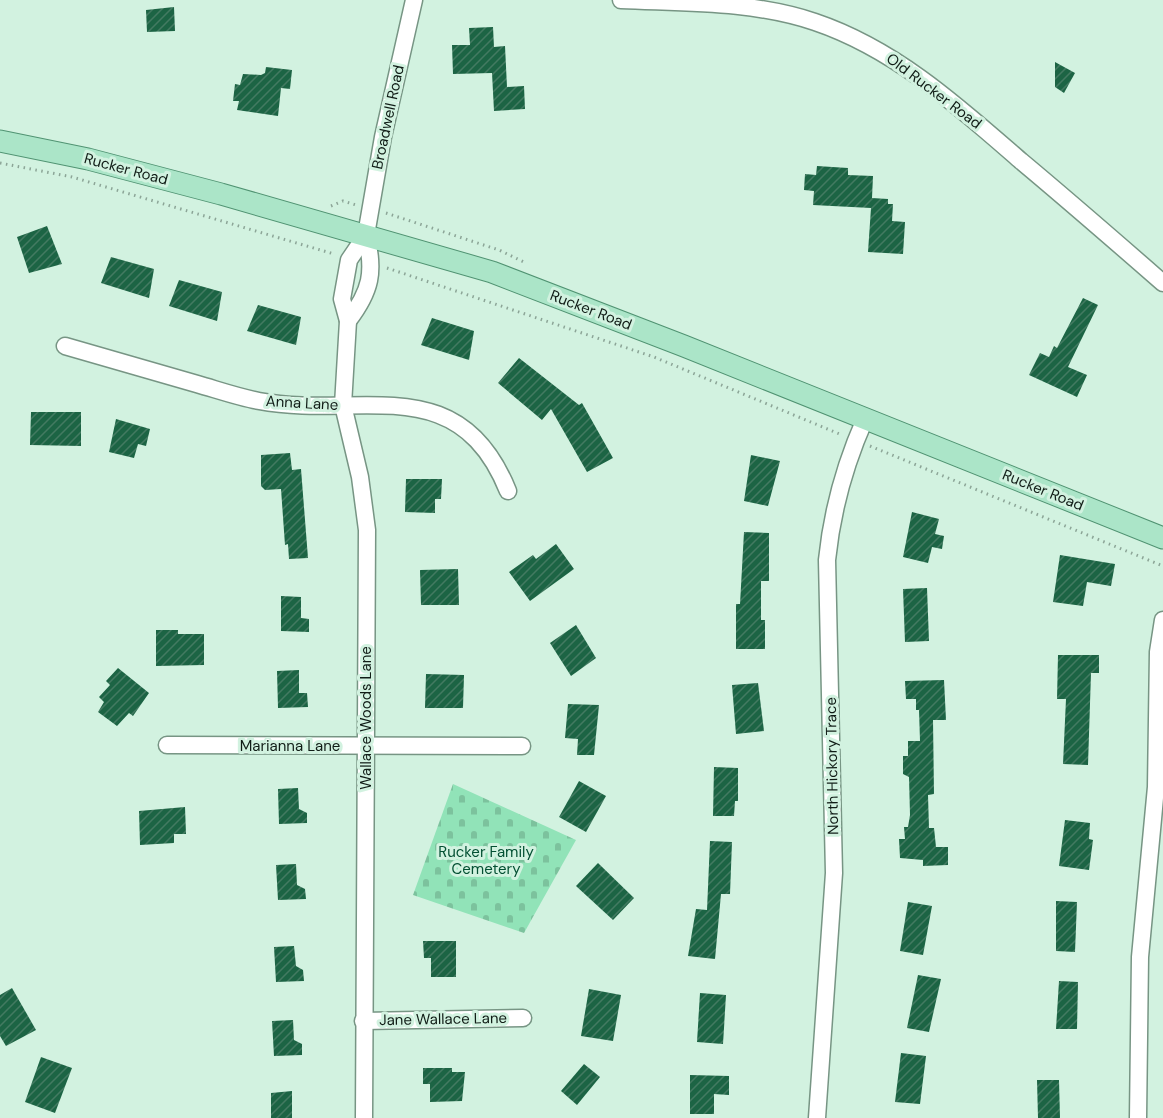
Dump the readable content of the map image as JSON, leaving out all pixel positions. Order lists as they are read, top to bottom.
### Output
{
  "streets": {
    "main road": ["Rucker Road"],
    "street": [
      "Old Rucker Road",
      "Broadwell Road",
      "Anna Lane",
      "Wallace Woods Lane",
      "Marianna Lane",
      "North Hickory Trace",
      "Jane Wallace Lane"
    ]
  },
  "crossings": [
    ["Broadwell Road", "Rucker Road"],
    ["Broadwell Road", "Wallace Woods Lane"],
    ["Rucker Road", "Wallace Woods Lane"],
    ["Rucker Road", "North Hickory Trace"],
    ["Anna Lane", "Wallace Woods Lane"],
    ["Wallace Woods Lane", "Marianna Lane"],
    ["Wallace Woods Lane", "Jane Wallace Lane"]
  ],
  "parks": ["Rucker Family Cemetery"]
}
